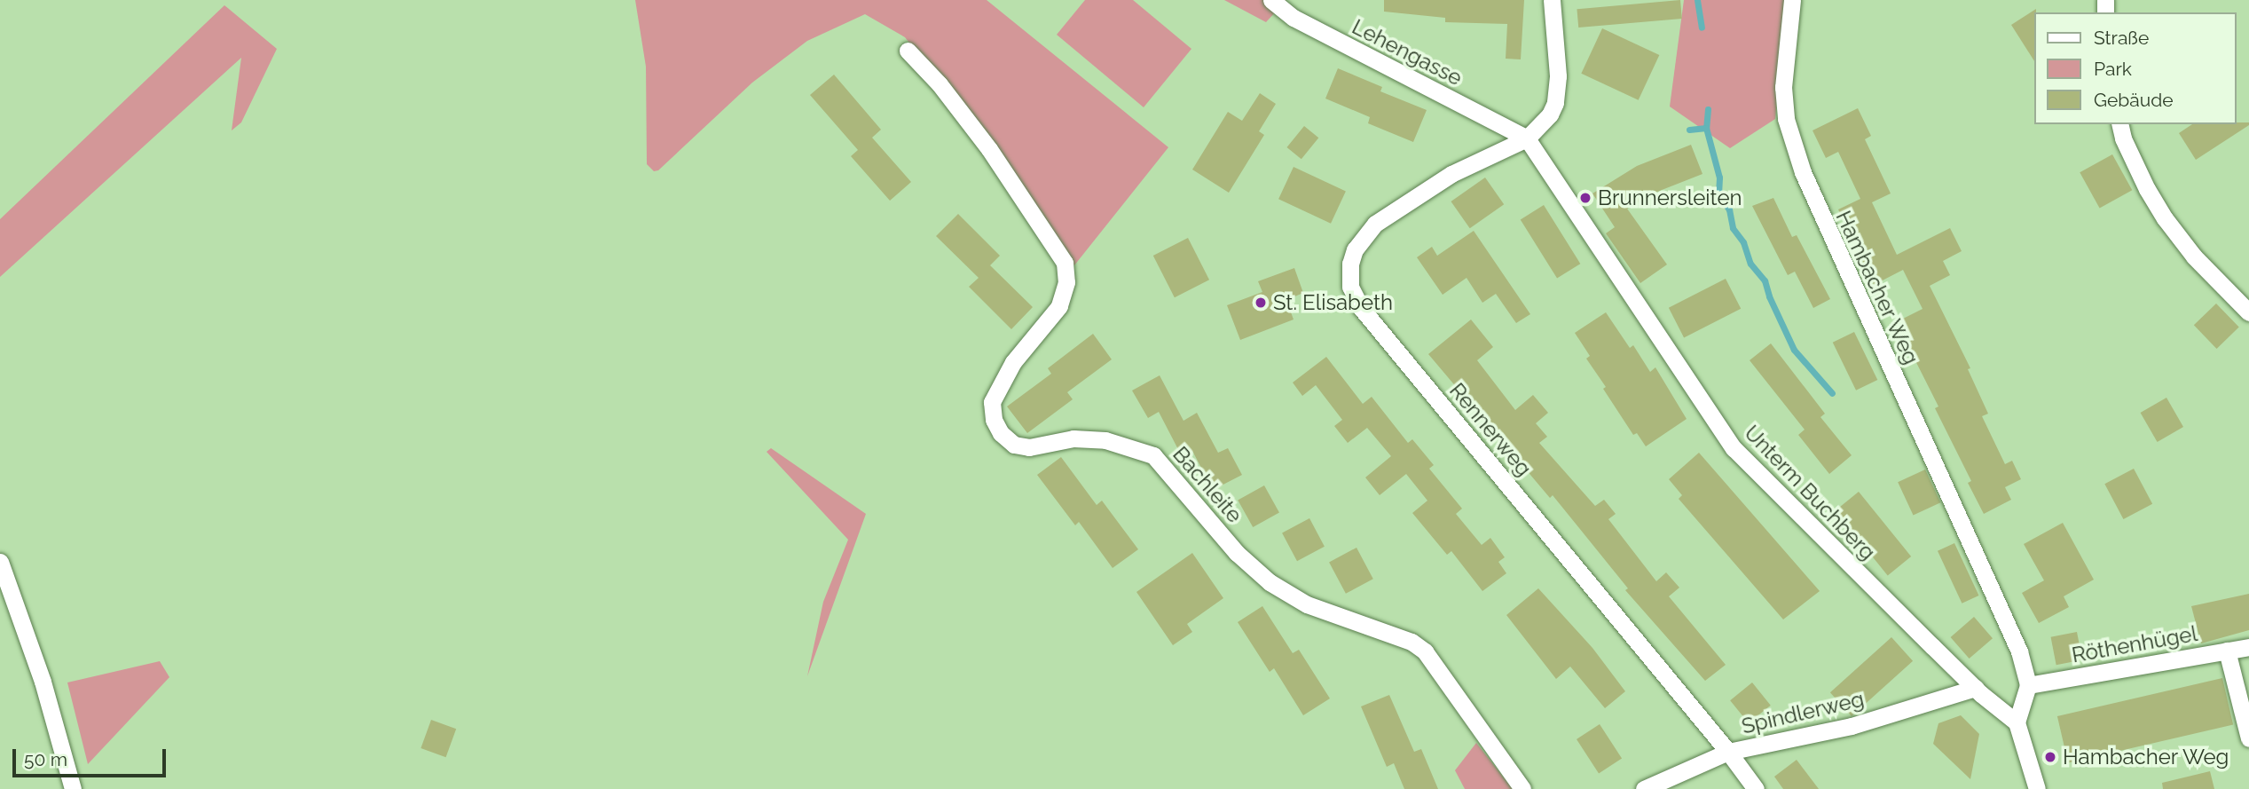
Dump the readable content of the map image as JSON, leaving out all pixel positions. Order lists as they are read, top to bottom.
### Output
{
  "streets": {
    "street": [
      "Lehengasse",
      "Hambacher Weg",
      "Rennerweg",
      "Bachleite",
      "Unterm Buchberg",
      "Röthenhügel",
      "Spindlerweg"
    ]
  },
  "crossings": [
    ["Lehengasse", "Rennerweg"],
    ["Lehengasse", "Unterm Buchberg"],
    ["Hambacher Weg", "Röthenhügel"],
    ["Rennerweg", "Unterm Buchberg"],
    ["Rennerweg", "Spindlerweg"],
    ["Unterm Buchberg", "Spindlerweg"]
  ],
  "places": ["Brunnersleiten", "St. Elisabeth", "Hambacher Weg"],
  "legend": ["Straße", "Park", "Gebäude"],
  "scale_bar": "50 m"
}
